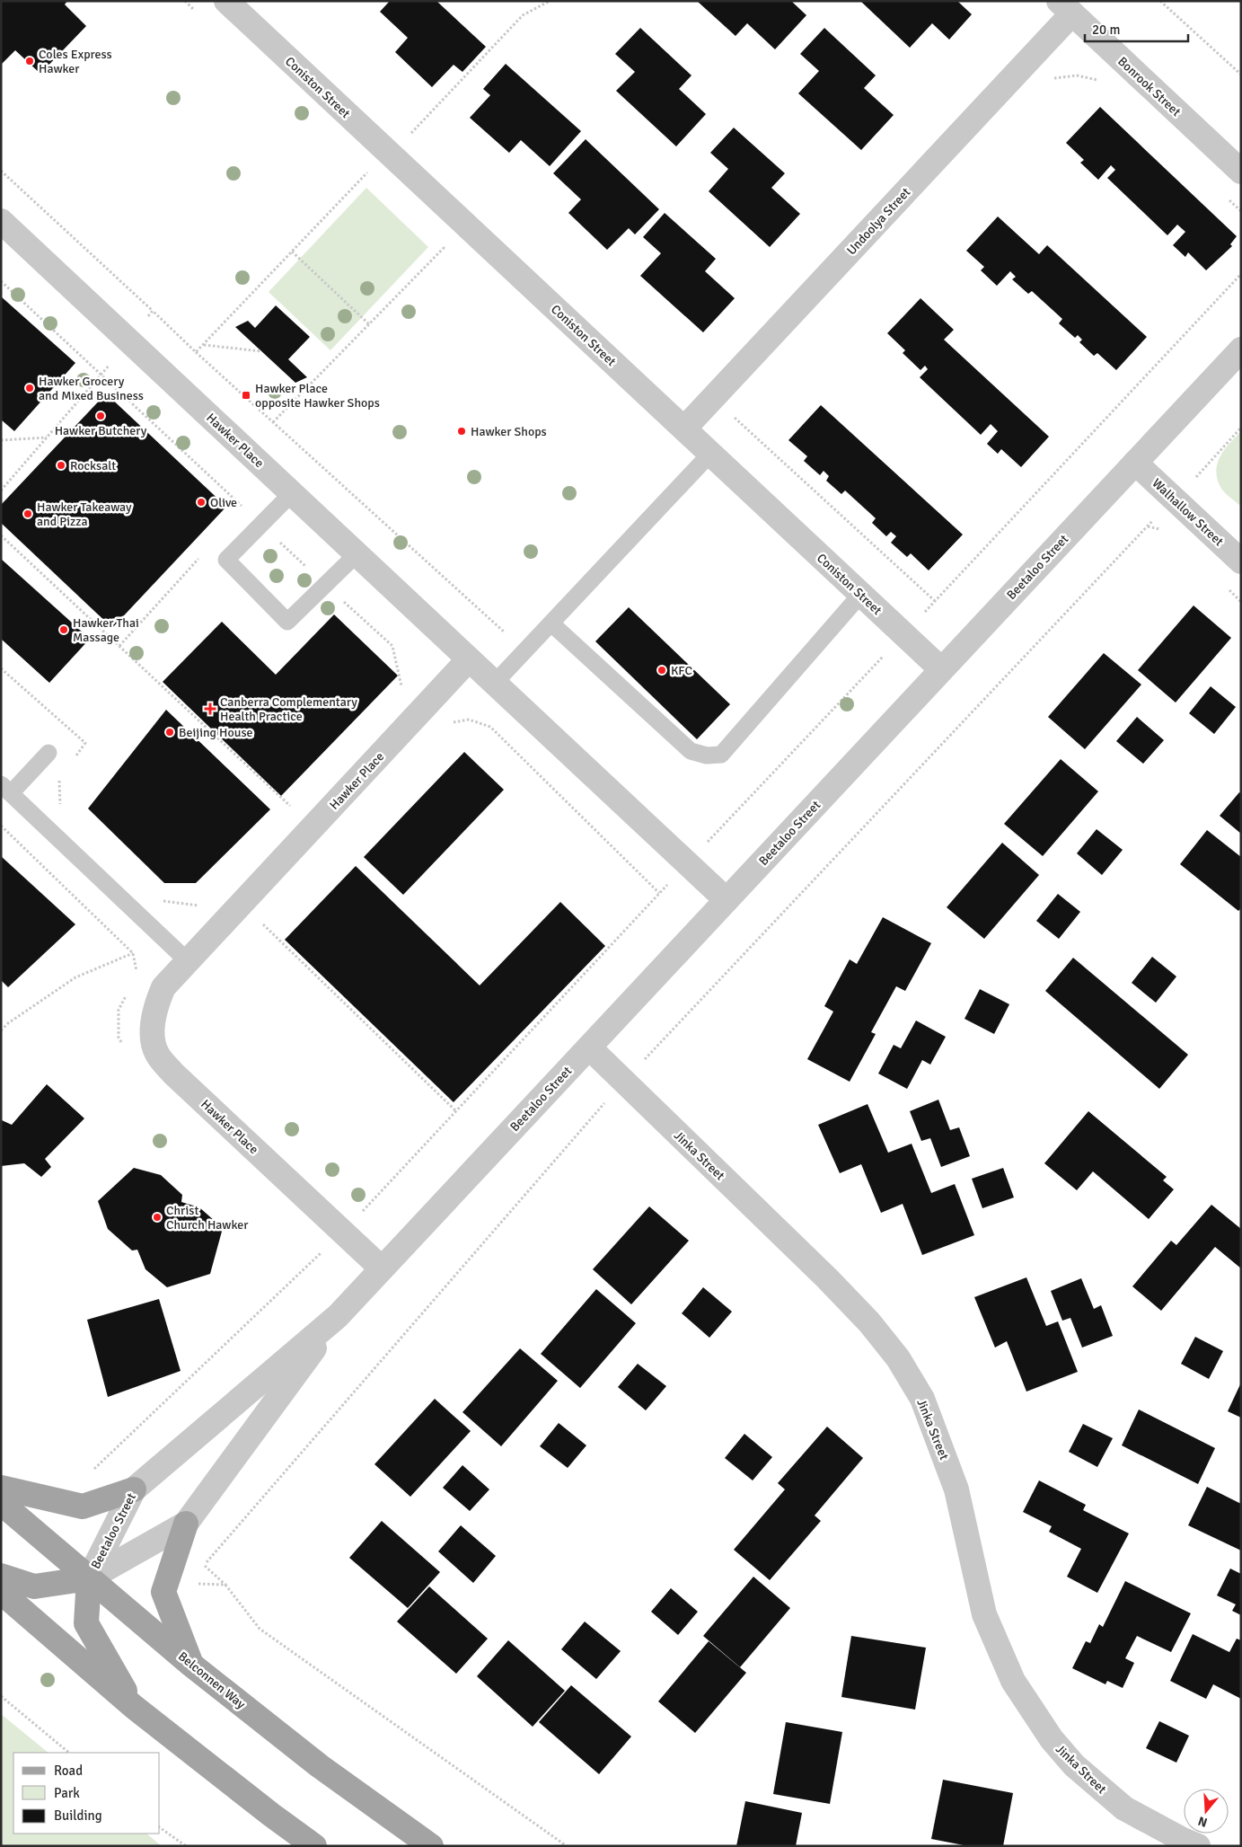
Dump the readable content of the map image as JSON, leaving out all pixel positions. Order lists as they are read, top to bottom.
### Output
{
  "streets": {
    "main road": ["Belconnen Way"],
    "street": [
      "Bonrook Street",
      "Coniston Street",
      "Undoolya Street",
      "Hawker Place",
      "Walhallow Street",
      "Beetaloo Street",
      "Jinka Street"
    ]
  },
  "crossings": [
    ["Bonrook Street", "Undoolya Street"],
    ["Coniston Street", "Undoolya Street"],
    ["Coniston Street", "Beetaloo Street"],
    ["Hawker Place", "Beetaloo Street"],
    ["Walhallow Street", "Beetaloo Street"],
    ["Beetaloo Street", "Jinka Street"],
    ["Beetaloo Street", "Belconnen Way"]
  ],
  "places": {
    "other": [
      "Coles Express Hawker",
      "Hawker Grocery and Mixed Business",
      "Hawker Butchery",
      "Hawker Shops",
      "Rocksalt",
      "Olive",
      "Hawker Takeaway and Pizza",
      "Hawker Thai Massage",
      "KFC",
      "Beijing House",
      "Christ Church Hawker"
    ],
    "transit": ["Hawker Place opposite Hawker Shops"],
    "health": ["Canberra Complementary Health Practice"]
  },
  "legend": ["Road", "Park", "Building"],
  "scale_bar": "20 m",
  "north": "bottom"
}
